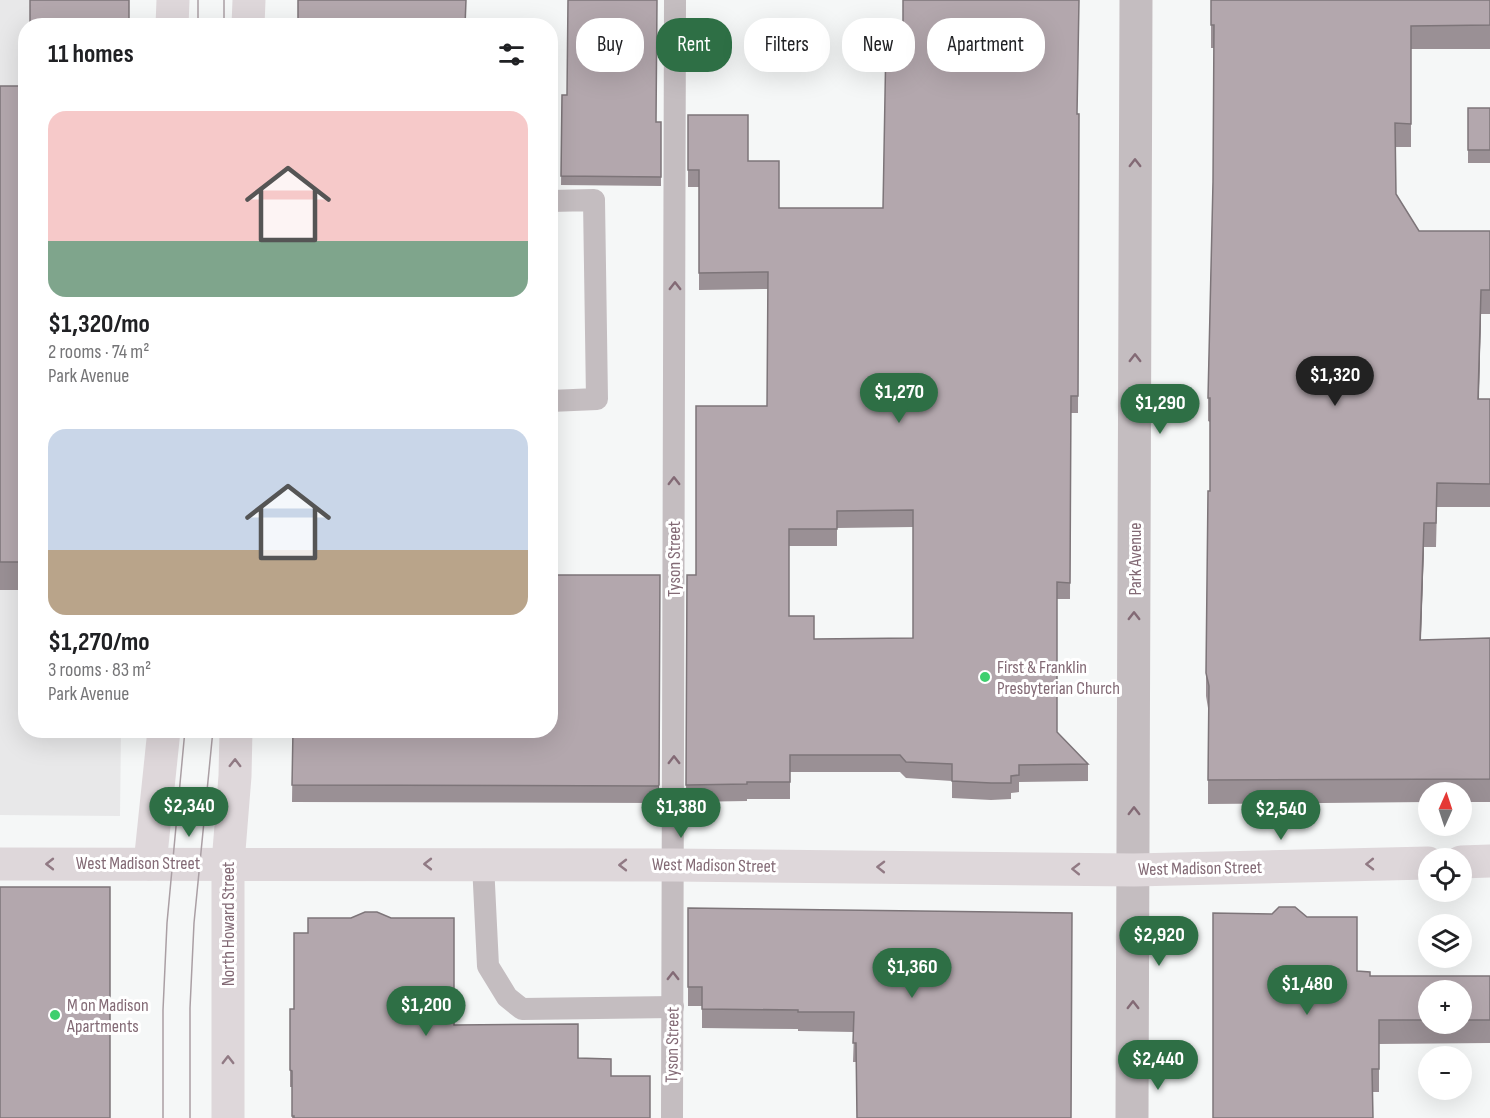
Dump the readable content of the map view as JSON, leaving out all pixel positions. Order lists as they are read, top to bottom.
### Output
{
  "streets": {
    "main road": ["West Madison Street", "North Howard Street"],
    "street": ["Park Avenue"],
    "lane": ["Tyson Street"]
  },
  "crossings": [
    ["Tyson Street", "West Madison Street"],
    ["Park Avenue", "West Madison Street"],
    ["West Madison Street", "North Howard Street"]
  ],
  "one_way": ["Tyson Street", "Park Avenue", "West Madison Street"],
  "places": ["First & Franklin Presbyterian Church", "M on Madison Apartments"],
  "north": "top",
  "page": {
    "chip": [
      "Buy",
      "Rent",
      "Filters",
      "New",
      "Apartment"
    ],
    "heading": "11 homes",
    "list": [
      {
        "name": "$1,320/mo",
        "note": "2 rooms · 74 m² · Park Avenue"
      },
      {
        "name": "$1,270/mo",
        "note": "3 rooms · 83 m² · Park Avenue"
      }
    ],
    "price": [
      "$1,320",
      "$1,270",
      "$1,290",
      "$2,340",
      "$1,380",
      "$2,540",
      "$2,920",
      "$1,360",
      "$1,480",
      "$1,200",
      "$2,440"
    ],
    "map_buttons": ["+", "−"]
  }
}
